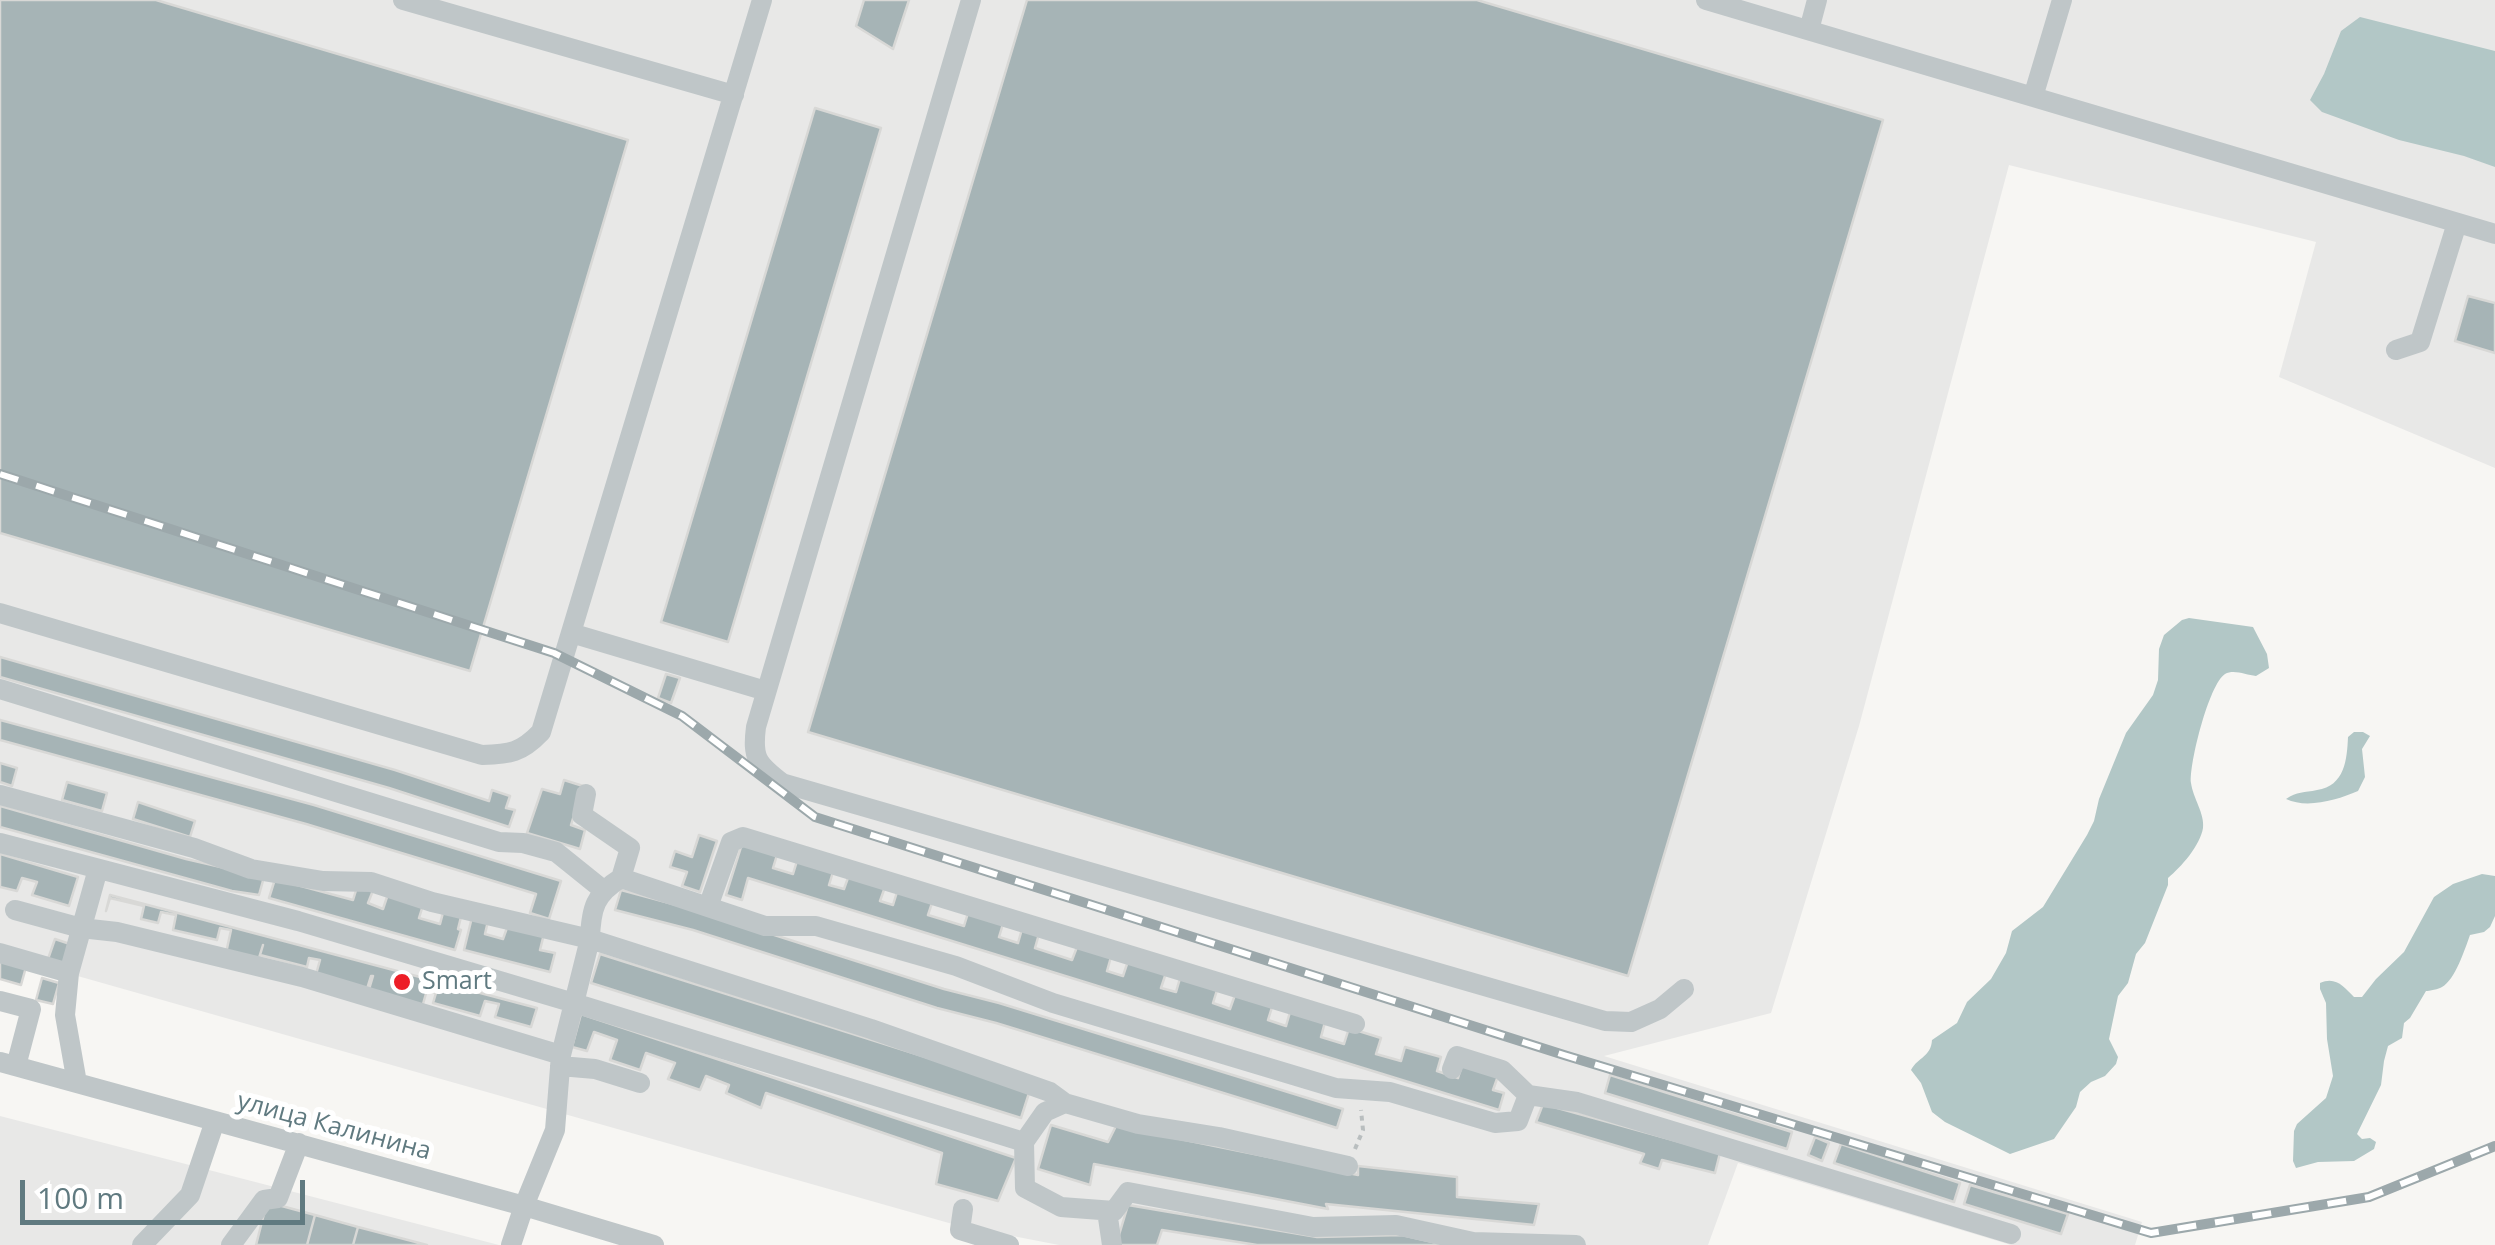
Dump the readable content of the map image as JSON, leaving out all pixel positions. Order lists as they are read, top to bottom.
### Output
{
  "streets": {
    "street": ["улица Калинина"]
  },
  "places": ["Smart"],
  "scale_bar": "100 m"
}
